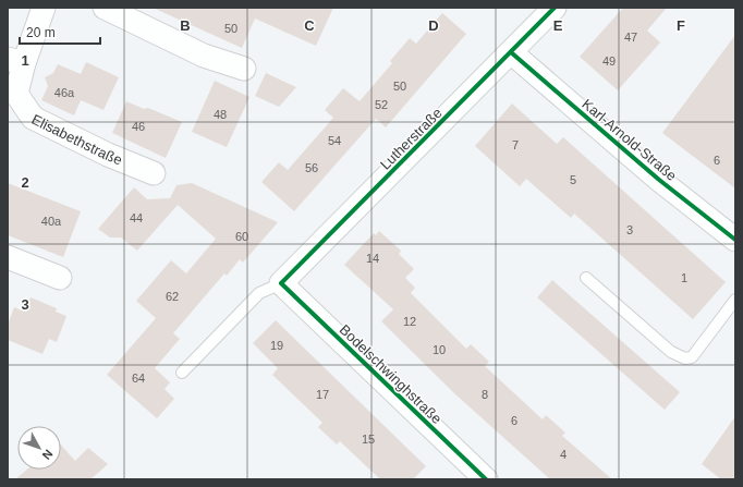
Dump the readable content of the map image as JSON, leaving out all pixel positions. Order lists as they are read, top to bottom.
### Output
{
  "streets": {
    "street": [
      "Elisabethstraße",
      "Lutherstraße",
      "Karl-Arnold-Straße",
      "Bodelschwinghstraße"
    ]
  },
  "crossings": [
    ["Lutherstraße", "Karl-Arnold-Straße"],
    ["Lutherstraße", "Bodelschwinghstraße"]
  ],
  "house_numbers": [
    "50",
    "47",
    "49",
    "50",
    "46a",
    "52",
    "48",
    "46",
    "54",
    "7",
    "6",
    "56",
    "5",
    "44",
    "40a",
    "3",
    "60",
    "14",
    "1",
    "62",
    "12",
    "19",
    "10",
    "64",
    "17",
    "8",
    "6",
    "15",
    "4"
  ],
  "scale_bar": "20 m",
  "north": "bottom right",
  "grid": {
    "columns": [
      "B",
      "C",
      "D",
      "E",
      "F"
    ],
    "rows": ["1", "2", "3"]
  }
}
